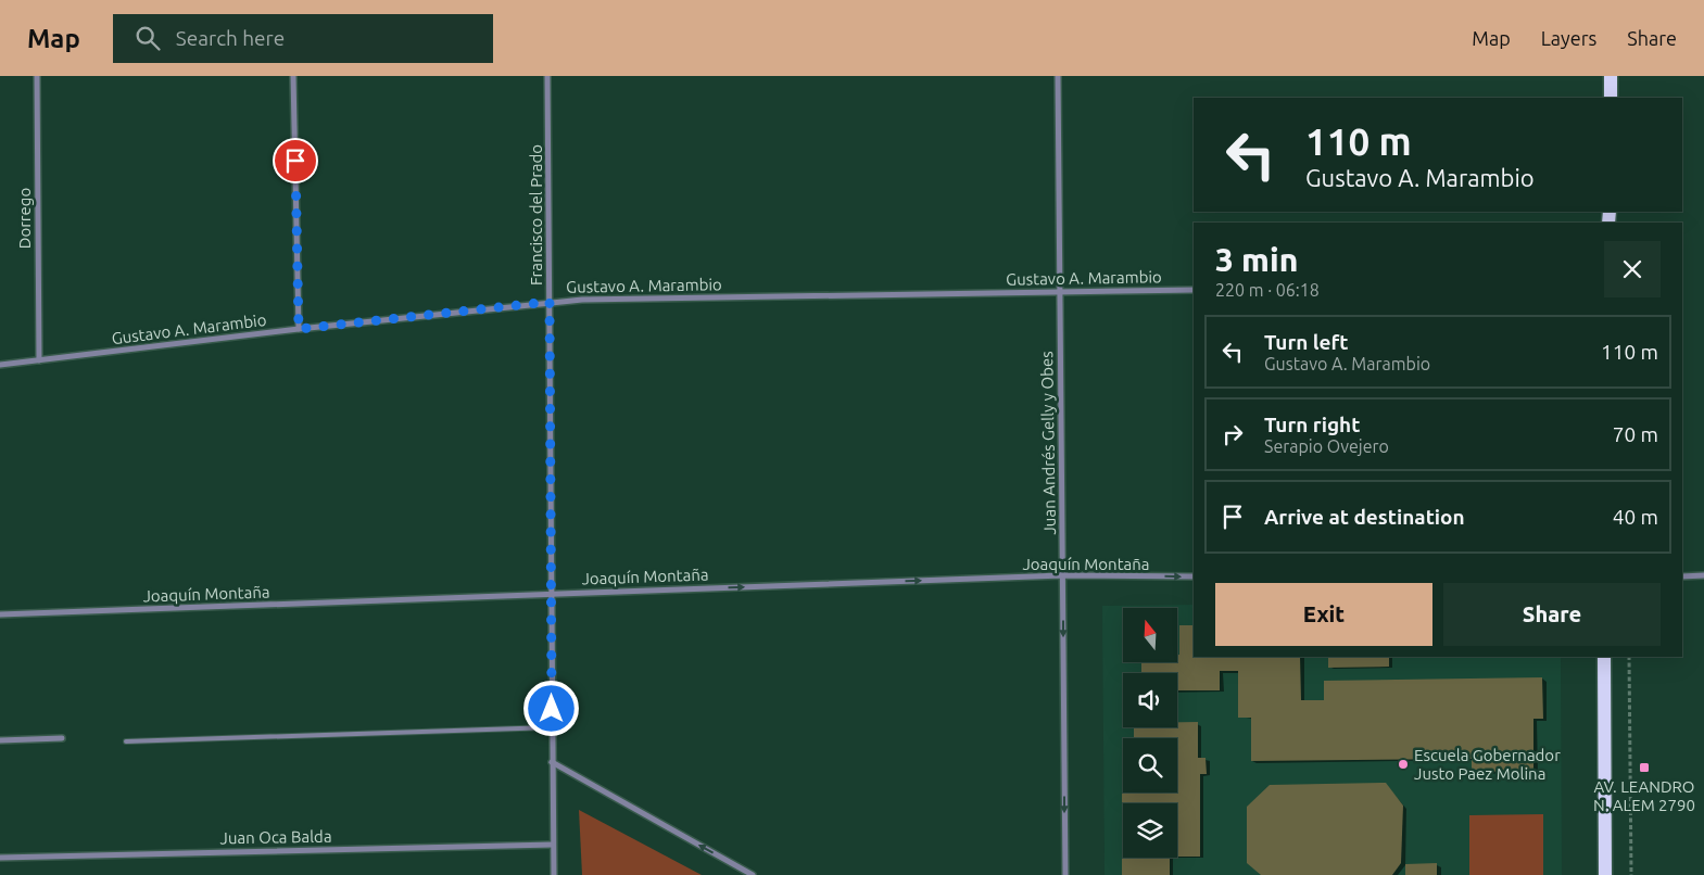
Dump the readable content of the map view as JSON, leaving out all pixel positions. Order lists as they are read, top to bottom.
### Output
{
  "streets": {
    "street": [
      "Francisco del Prado",
      "Dorrego",
      "Gustavo A. Marambio",
      "Juan Andrés Gelly y Obes",
      "Joaquín Montaña",
      "Juan Oca Balda"
    ]
  },
  "crossings": [
    ["Francisco del Prado", "Gustavo A. Marambio"],
    ["Francisco del Prado", "Joaquín Montaña"],
    ["Francisco del Prado", "Juan Oca Balda"],
    ["Dorrego", "Gustavo A. Marambio"],
    ["Gustavo A. Marambio", "Juan Andrés Gelly y Obes"],
    ["Juan Andrés Gelly y Obes", "Joaquín Montaña"]
  ],
  "one_way": ["Juan Andrés Gelly y Obes", "Joaquín Montaña"],
  "places": {
    "other": ["Escuela Gobernador Justo Paez Molina"],
    "transit": ["AV. LEANDRO N. ALEM 2790"]
  },
  "north": "top",
  "page": {
    "header": "Map",
    "search": "Search here",
    "nav": ["Map", "Layers", "Share"],
    "turn": ["110 m", "Gustavo A. Marambio"],
    "heading": ["3 min", "220 m · 06:18"],
    "list": [
      {
        "name": "Turn left",
        "note": "Gustavo A. Marambio",
        "value": "110 m"
      },
      {
        "name": "Turn right",
        "note": "Serapio Ovejero",
        "value": "70 m"
      },
      {
        "name": "Arrive at destination",
        "value": "40 m"
      }
    ],
    "buttons": ["Exit", "Share"]
  }
}
